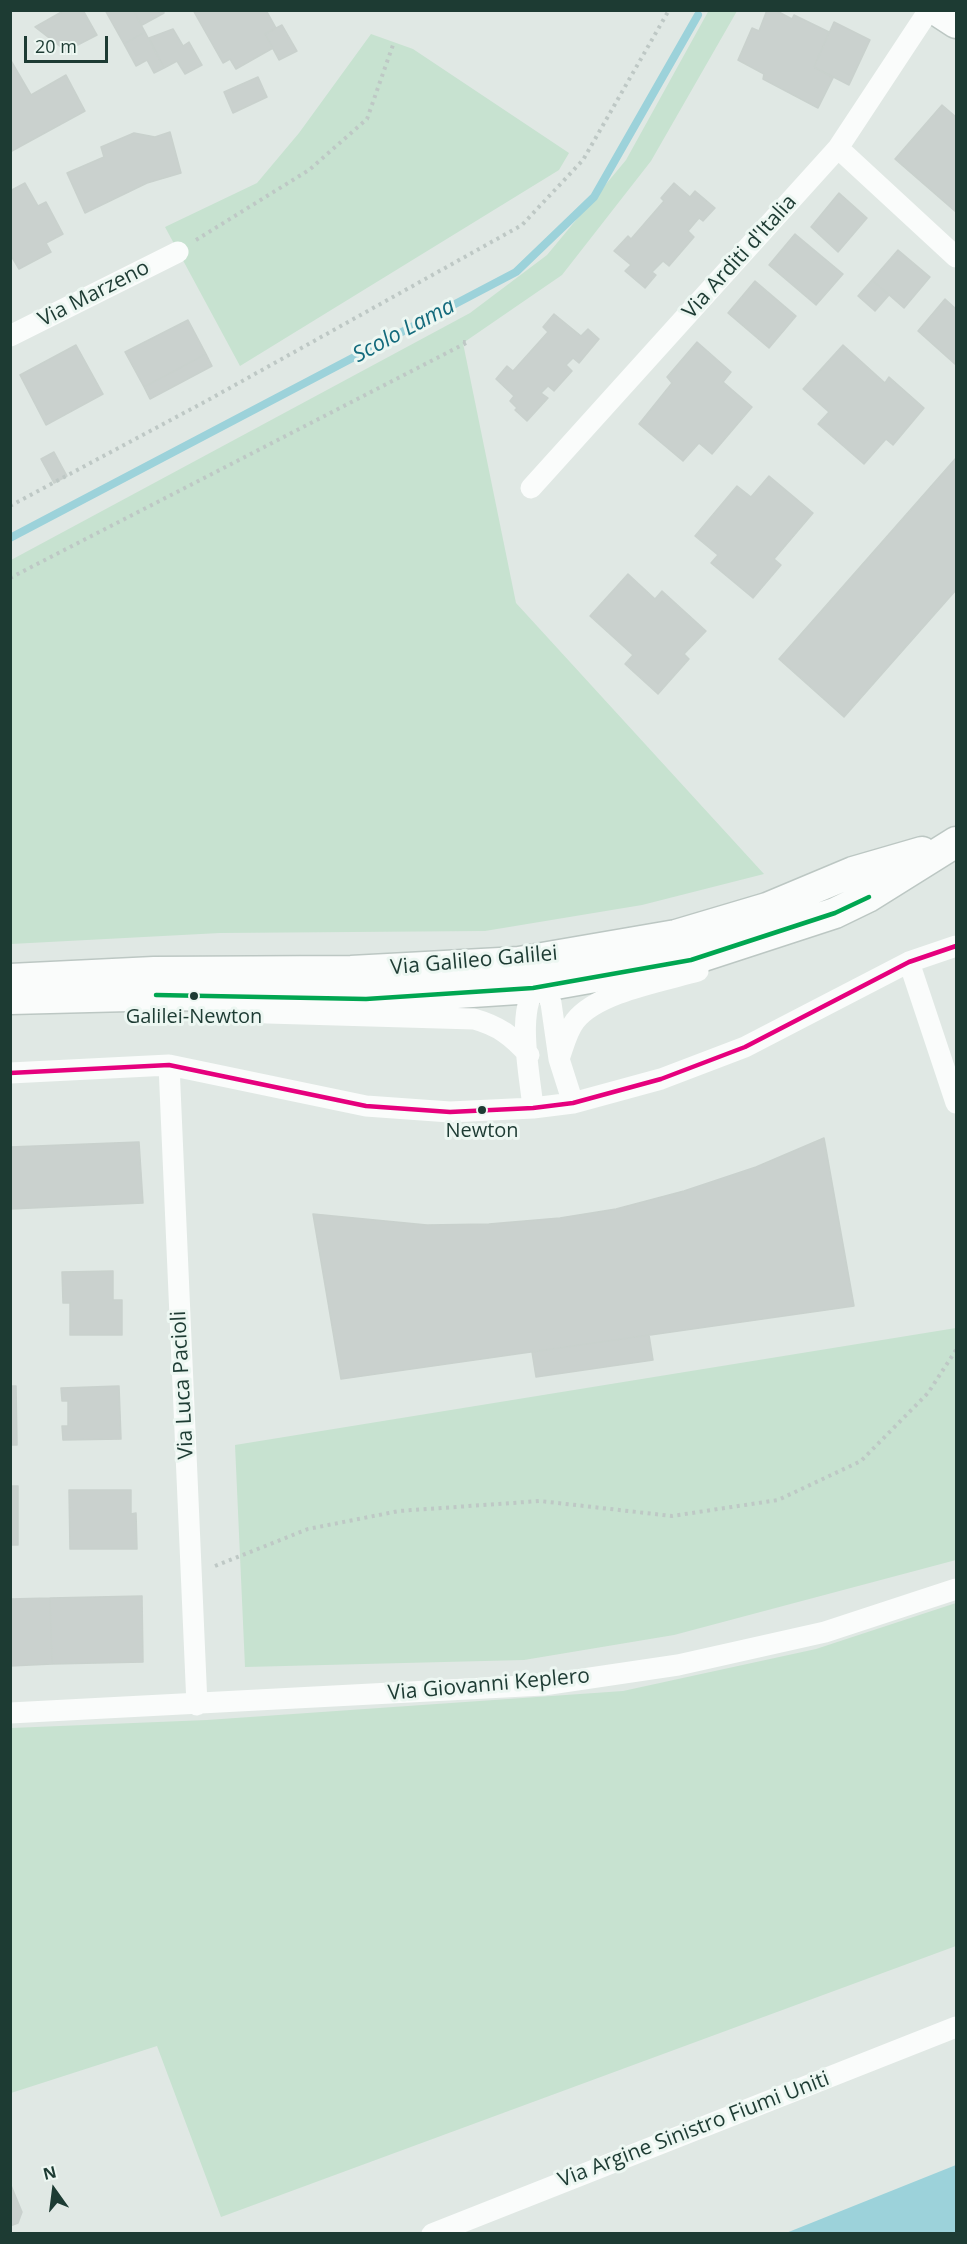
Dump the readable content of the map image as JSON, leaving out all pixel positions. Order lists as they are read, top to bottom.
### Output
{
  "streets": {
    "main road": ["Via Galileo Galilei"],
    "street": [
      "Via Arditi d'Italia",
      "Via Marzeno",
      "Via Luca Pacioli",
      "Via Giovanni Keplero",
      "Via Argine Sinistro Fiumi Uniti"
    ]
  },
  "crossings": [
    ["Via Luca Pacioli", "Via Giovanni Keplero"]
  ],
  "water": ["Scolo Lama"],
  "places": ["Galilei-Newton", "Newton"],
  "scale_bar": "20 m",
  "north": "top"
}
